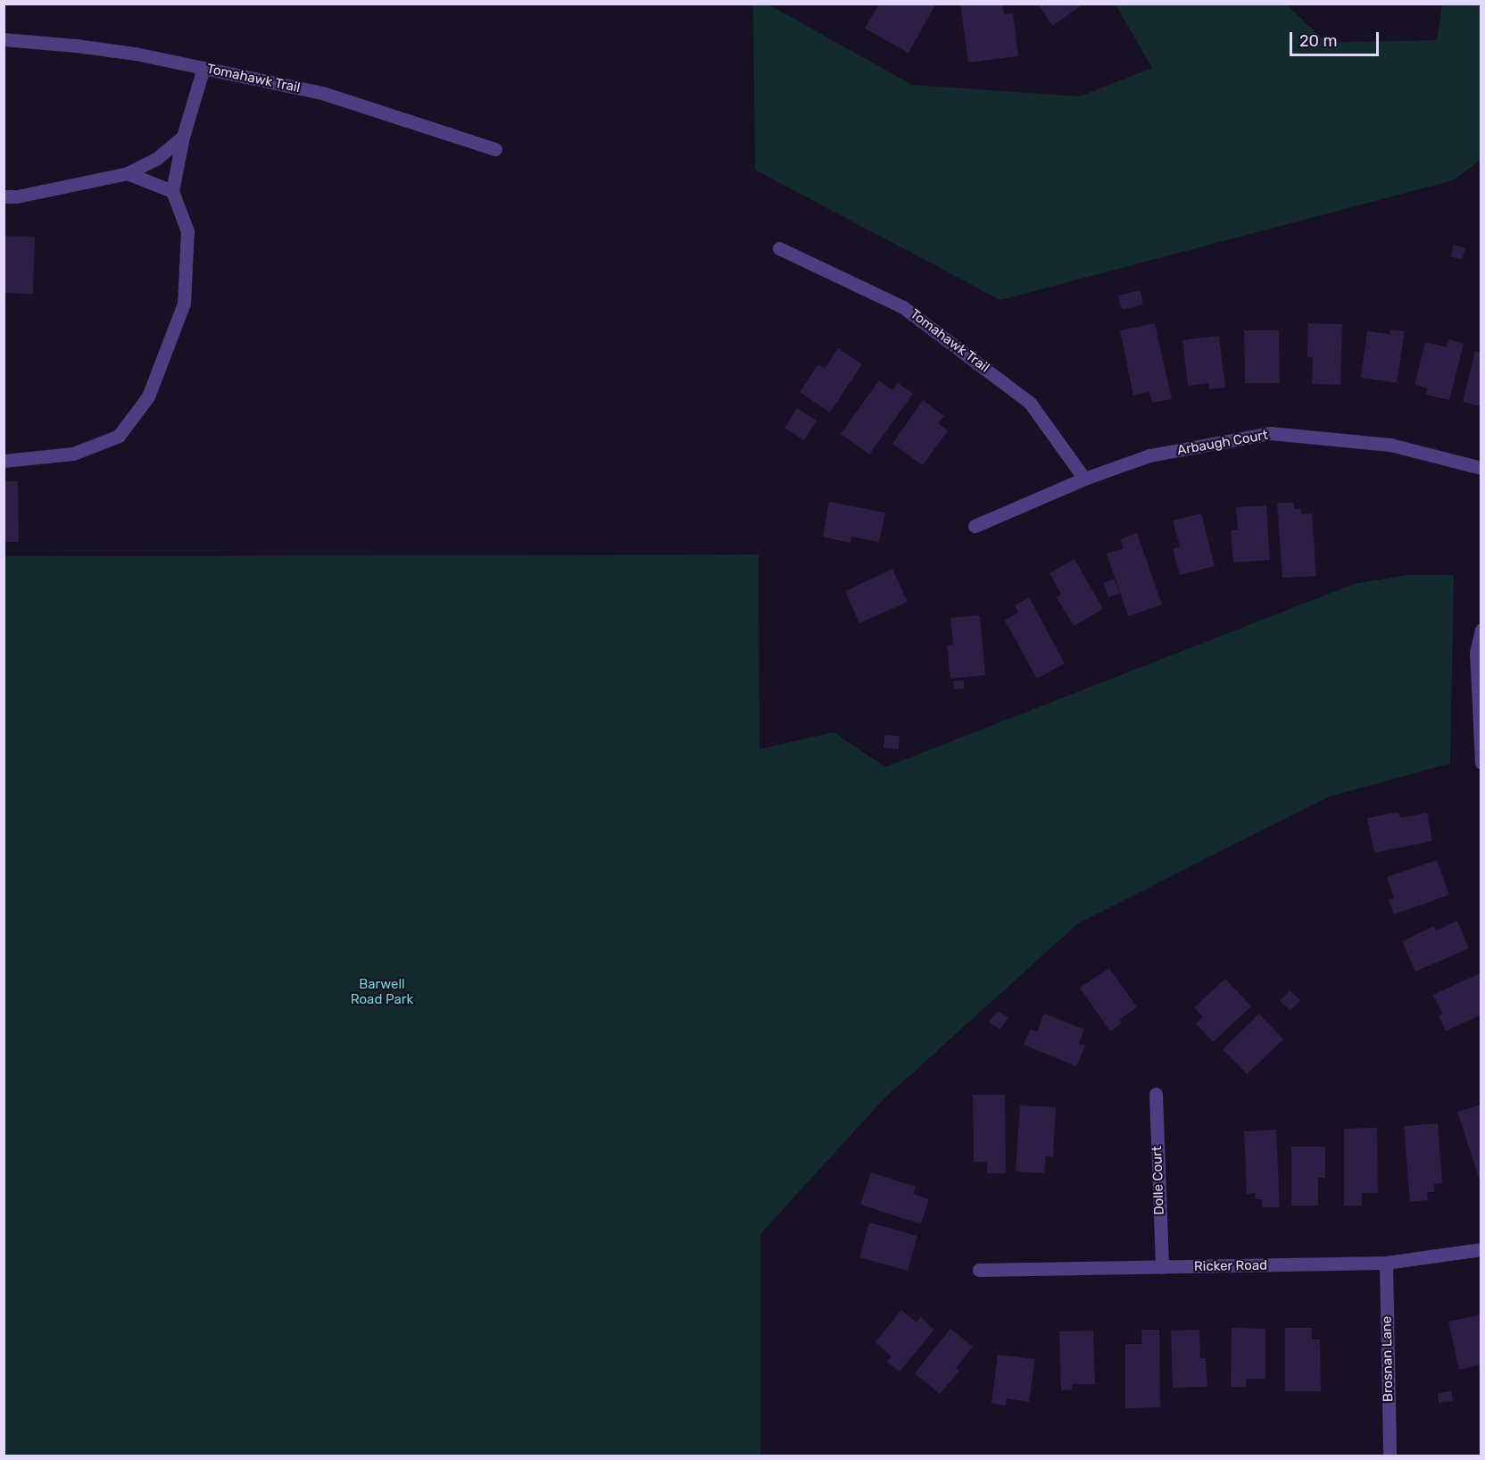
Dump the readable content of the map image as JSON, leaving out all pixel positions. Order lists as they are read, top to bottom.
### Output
{
  "streets": {
    "street": [
      "Tomahawk Trail",
      "Arbaugh Court",
      "Dolle Court",
      "Ricker Road",
      "Brosnan Lane"
    ]
  },
  "crossings": [
    ["Tomahawk Trail", "Arbaugh Court"],
    ["Dolle Court", "Ricker Road"],
    ["Ricker Road", "Brosnan Lane"]
  ],
  "parks": ["Barwell Road Park"],
  "scale_bar": "20 m"
}
